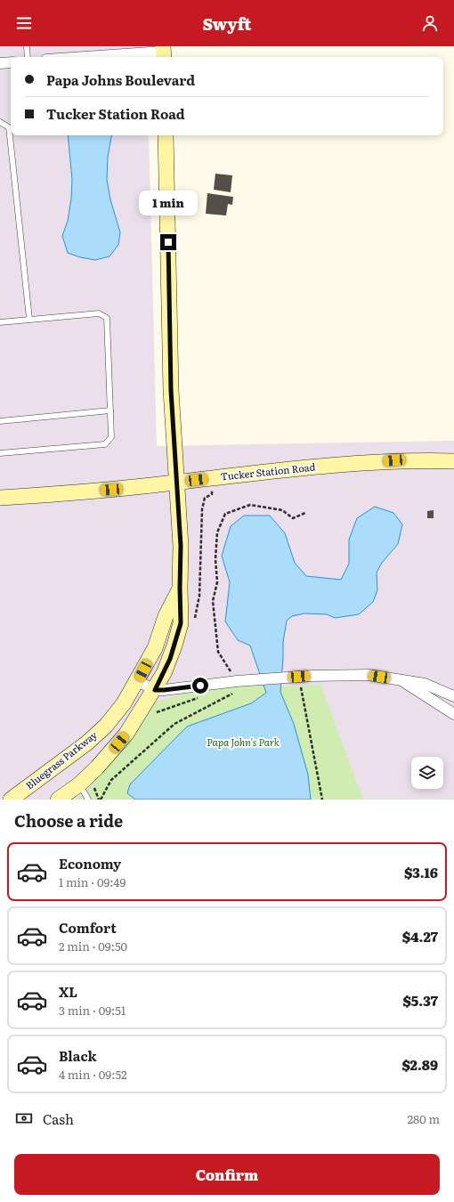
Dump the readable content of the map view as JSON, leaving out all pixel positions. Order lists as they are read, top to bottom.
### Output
{
  "streets": {
    "street": ["Tucker Station Road", "Bluegrass Parkway"]
  },
  "crossings": [
    ["Tucker Station Road", "Bluegrass Parkway"]
  ],
  "parks": ["Papa John's Park"],
  "page": {
    "header": "Swyft",
    "banner": ["Papa Johns Boulevard", "Tucker Station Road"],
    "bubble": "1 min",
    "heading": "Choose a ride",
    "list": [
      {
        "name": "Economy",
        "note": "1 min · 09:49",
        "value": "$3.16"
      },
      {
        "name": "Comfort",
        "note": "2 min · 09:50",
        "value": "$4.27"
      },
      {
        "name": "XL",
        "note": "3 min · 09:51",
        "value": "$5.37"
      },
      {
        "name": "Black",
        "note": "4 min · 09:52",
        "value": "$2.89"
      }
    ],
    "pay": ["Cash", "280 m"],
    "buttons": "Confirm"
  }
}
